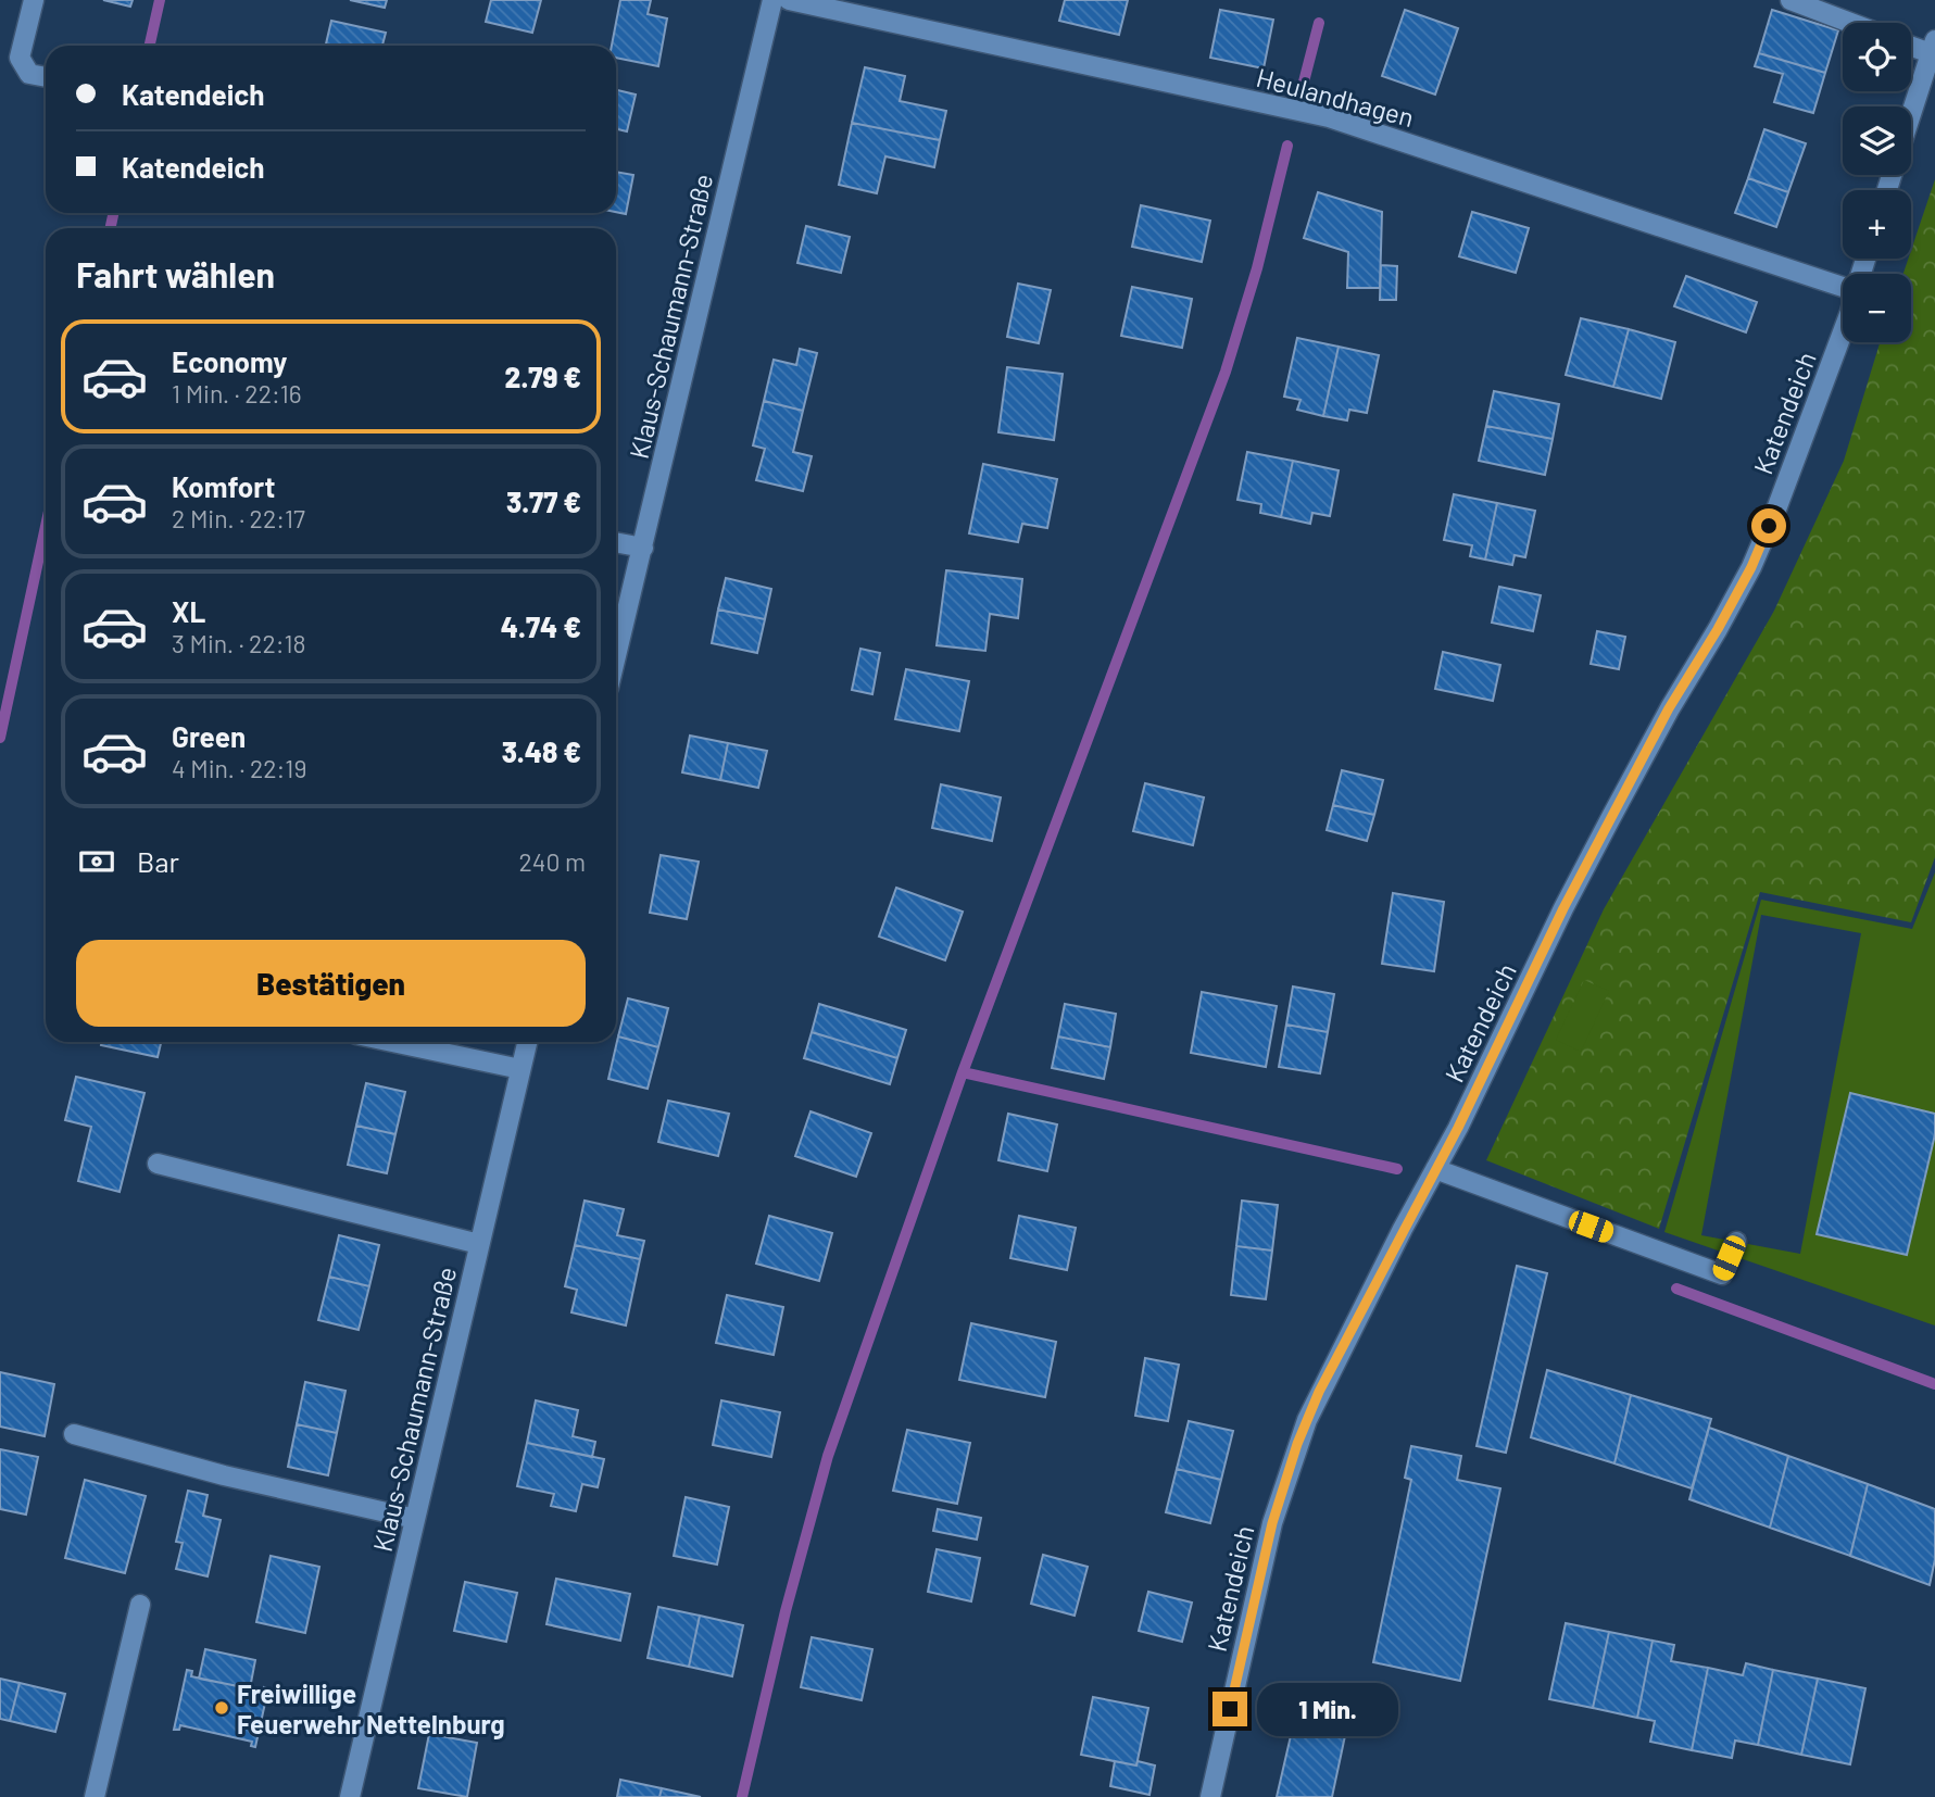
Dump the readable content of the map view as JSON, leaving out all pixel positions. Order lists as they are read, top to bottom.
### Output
{
  "streets": {
    "street": ["Heulandhagen", "Klaus-Schaumann-Straße", "Katendeich"]
  },
  "places": ["Freiwillige Feuerwehr Nettelnburg"],
  "page": {
    "map_buttons": ["+", "−"],
    "banner": ["Katendeich", "Katendeich"],
    "heading": "Fahrt wählen",
    "list": [
      {
        "name": "Economy",
        "note": "1 Min. · 22:16",
        "value": "2.79 €"
      },
      {
        "name": "Komfort",
        "note": "2 Min. · 22:17",
        "value": "3.77 €"
      },
      {
        "name": "XL",
        "note": "3 Min. · 22:18",
        "value": "4.74 €"
      },
      {
        "name": "Green",
        "note": "4 Min. · 22:19",
        "value": "3.48 €"
      }
    ],
    "pay": ["Bar", "240 m"],
    "buttons": "Bestätigen",
    "bubble": "1 Min."
  }
}
